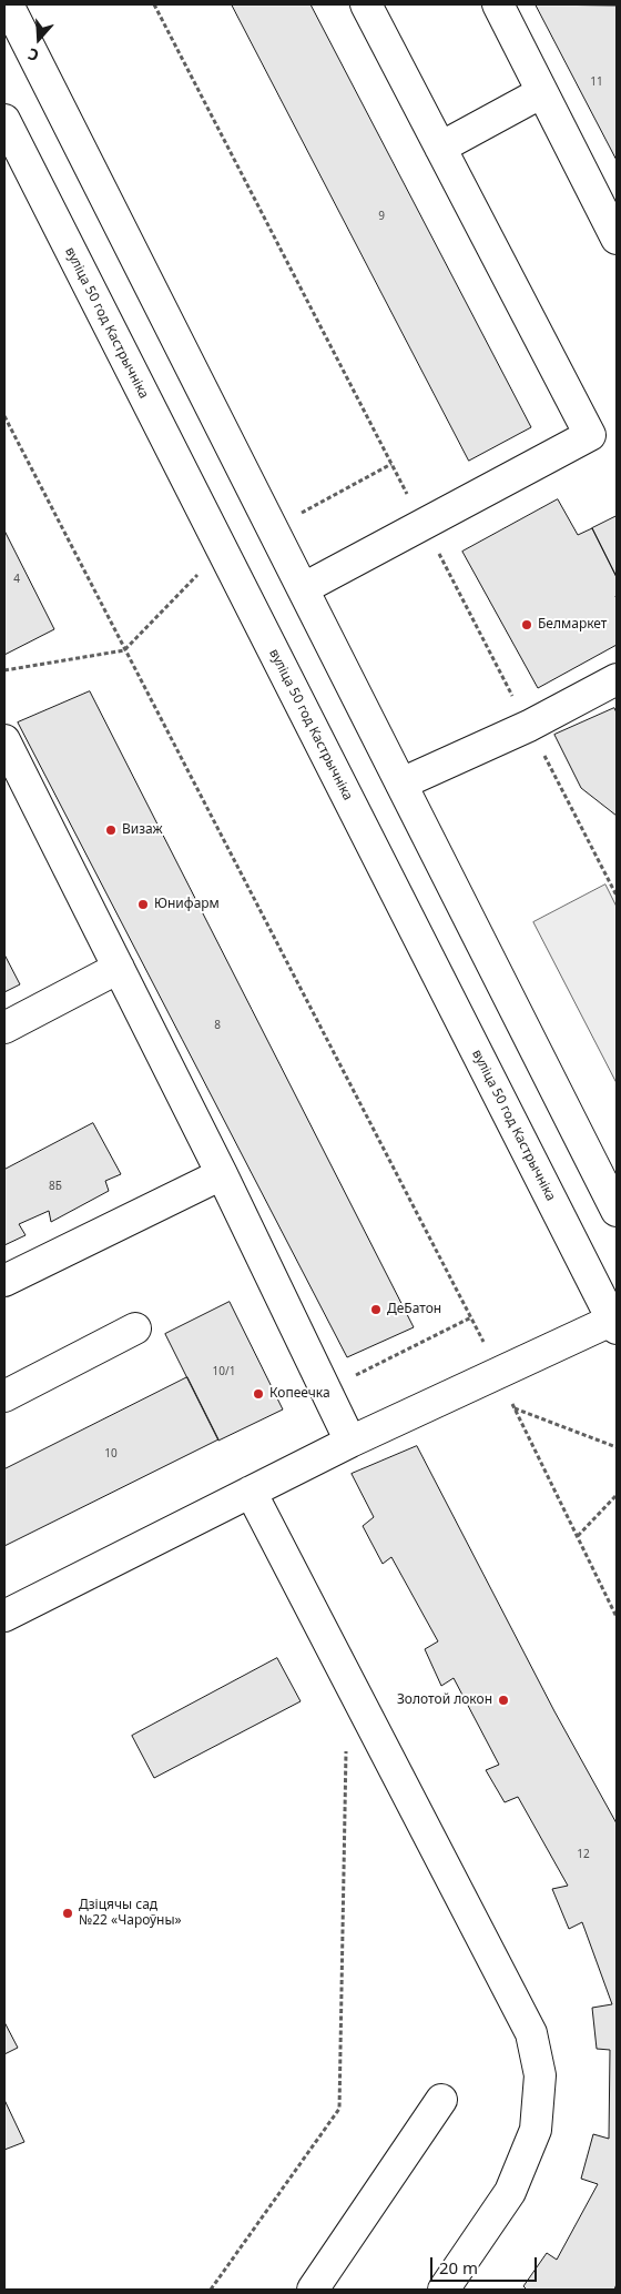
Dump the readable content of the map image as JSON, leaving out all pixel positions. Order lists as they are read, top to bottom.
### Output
{
  "streets": {
    "main road": ["вуліца 50 год Кастрычніка"]
  },
  "places": [
    "Белмаркет",
    "Визаж",
    "Юнифарм",
    "ДеБатон",
    "Копеечка",
    "Золотой локон",
    "Дзіцячы сад №22 «Чароўны»"
  ],
  "house_numbers": [
    "11",
    "9",
    "4",
    "8",
    "8Б",
    "10/1",
    "10",
    "12"
  ],
  "scale_bar": "20 m",
  "north": "bottom"
}
